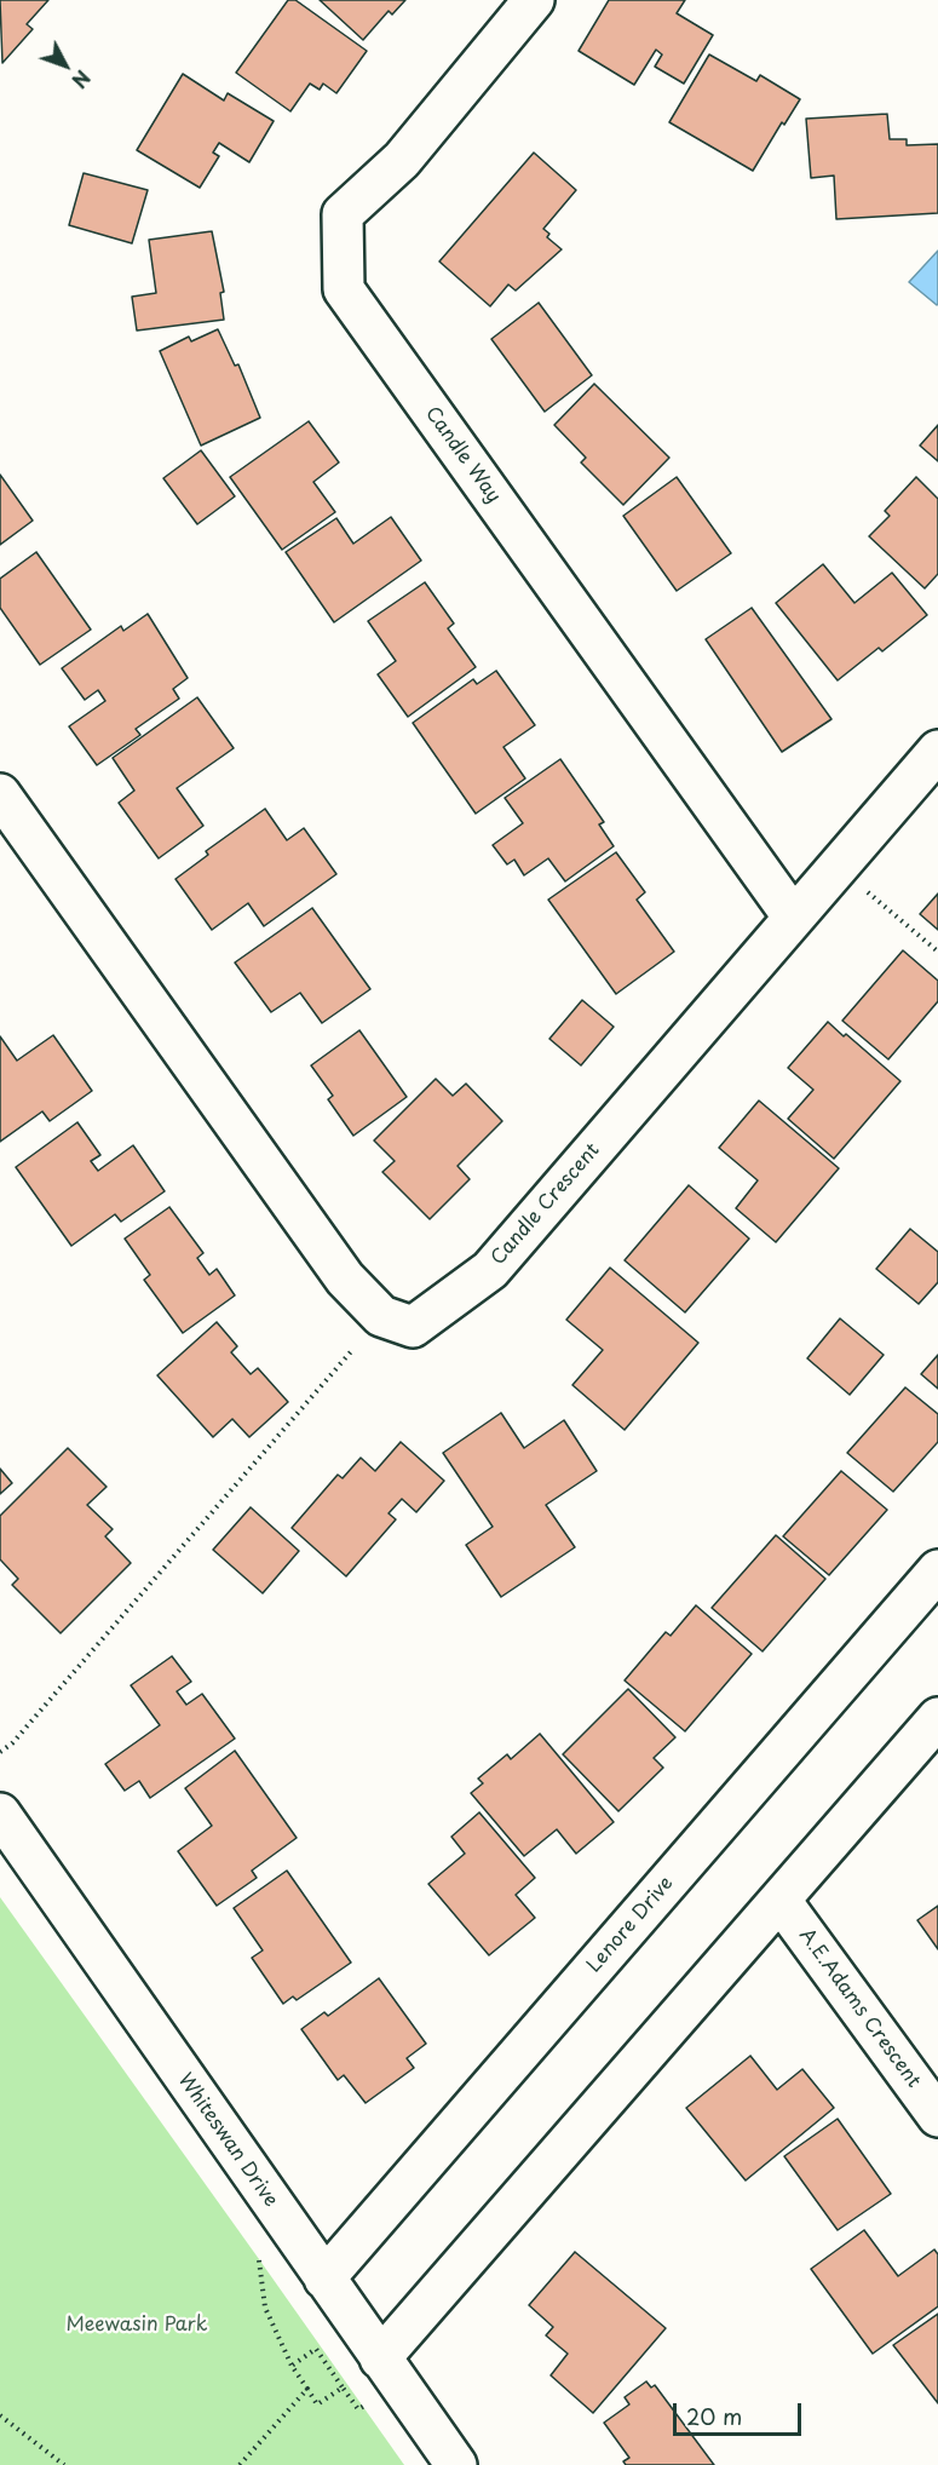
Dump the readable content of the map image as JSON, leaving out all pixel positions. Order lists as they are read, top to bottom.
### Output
{
  "streets": {
    "street": [
      "Candle Way",
      "Candle Crescent",
      "Lenore Drive",
      "A.E.Adams Crescent",
      "Whiteswan Drive"
    ]
  },
  "crossings": [
    ["Candle Way", "Candle Crescent"],
    ["Lenore Drive", "Whiteswan Drive"]
  ],
  "parks": ["Meewasin Park"],
  "scale_bar": "20 m",
  "north": "bottom right"
}
